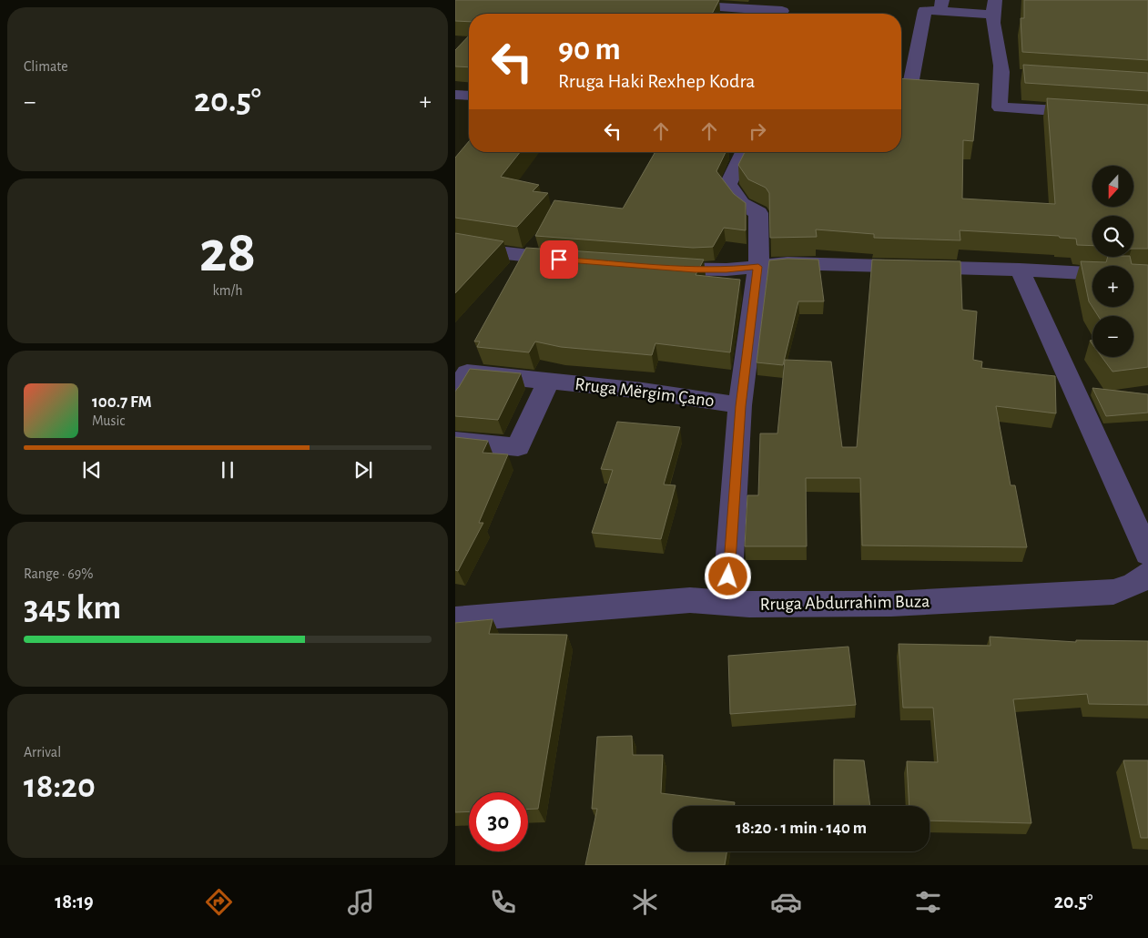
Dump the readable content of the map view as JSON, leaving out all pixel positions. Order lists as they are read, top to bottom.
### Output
{
  "streets": {
    "street": ["Rruga Mërgim Çano", "Rruga Abdurrahim Buza"]
  },
  "crossings": [
    ["Rruga Mërgim Çano", "Rruga Abdurrahim Buza"]
  ],
  "north": "bottom",
  "page": {
    "tile": [
      "Climate",
      ["28", "km/h"],
      ["Range · 69%", "345 km"],
      ["Arrival", "18:20"]
    ],
    "turn": ["90 m", "Rruga Haki Rexhep Kodra"],
    "heat": ["−", "20.5°", "+"],
    "map_buttons": ["+", "−"],
    "song": ["100.7 FM", "Music"],
    "limit": "30",
    "trip": "18:20 · 1 min · 140 m",
    "tabs": ["18:19", "20.5°"]
  }
}
